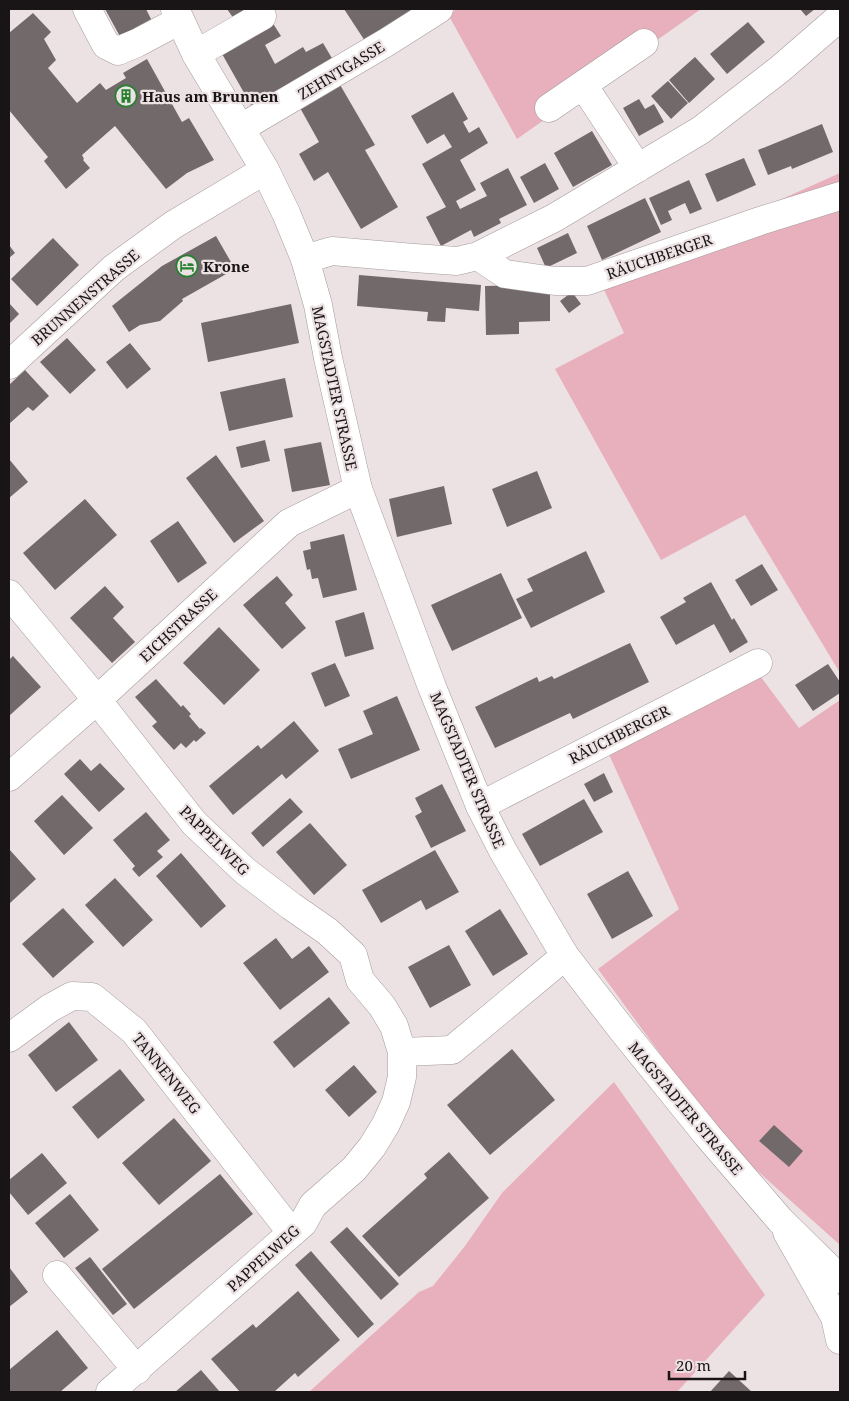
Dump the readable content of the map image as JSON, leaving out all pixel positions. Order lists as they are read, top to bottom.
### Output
{
  "streets": {
    "street": [
      "ZEHNTGASSE",
      "RÄUCHBERGER",
      "BRUNNENSTRASSE",
      "MAGSTADTER STRASSE",
      "EICHSTRASSE",
      "PAPPELWEG",
      "TANNENWEG"
    ]
  },
  "crossings": [
    ["ZEHNTGASSE", "MAGSTADTER STRASSE"],
    ["RÄUCHBERGER", "MAGSTADTER STRASSE"],
    ["BRUNNENSTRASSE", "MAGSTADTER STRASSE"],
    ["MAGSTADTER STRASSE", "EICHSTRASSE"],
    ["EICHSTRASSE", "PAPPELWEG"],
    ["PAPPELWEG", "TANNENWEG"]
  ],
  "places": {
    "building": ["Haus am Brunnen"],
    "hotel": ["Krone"]
  },
  "scale_bar": "20 m"
}
